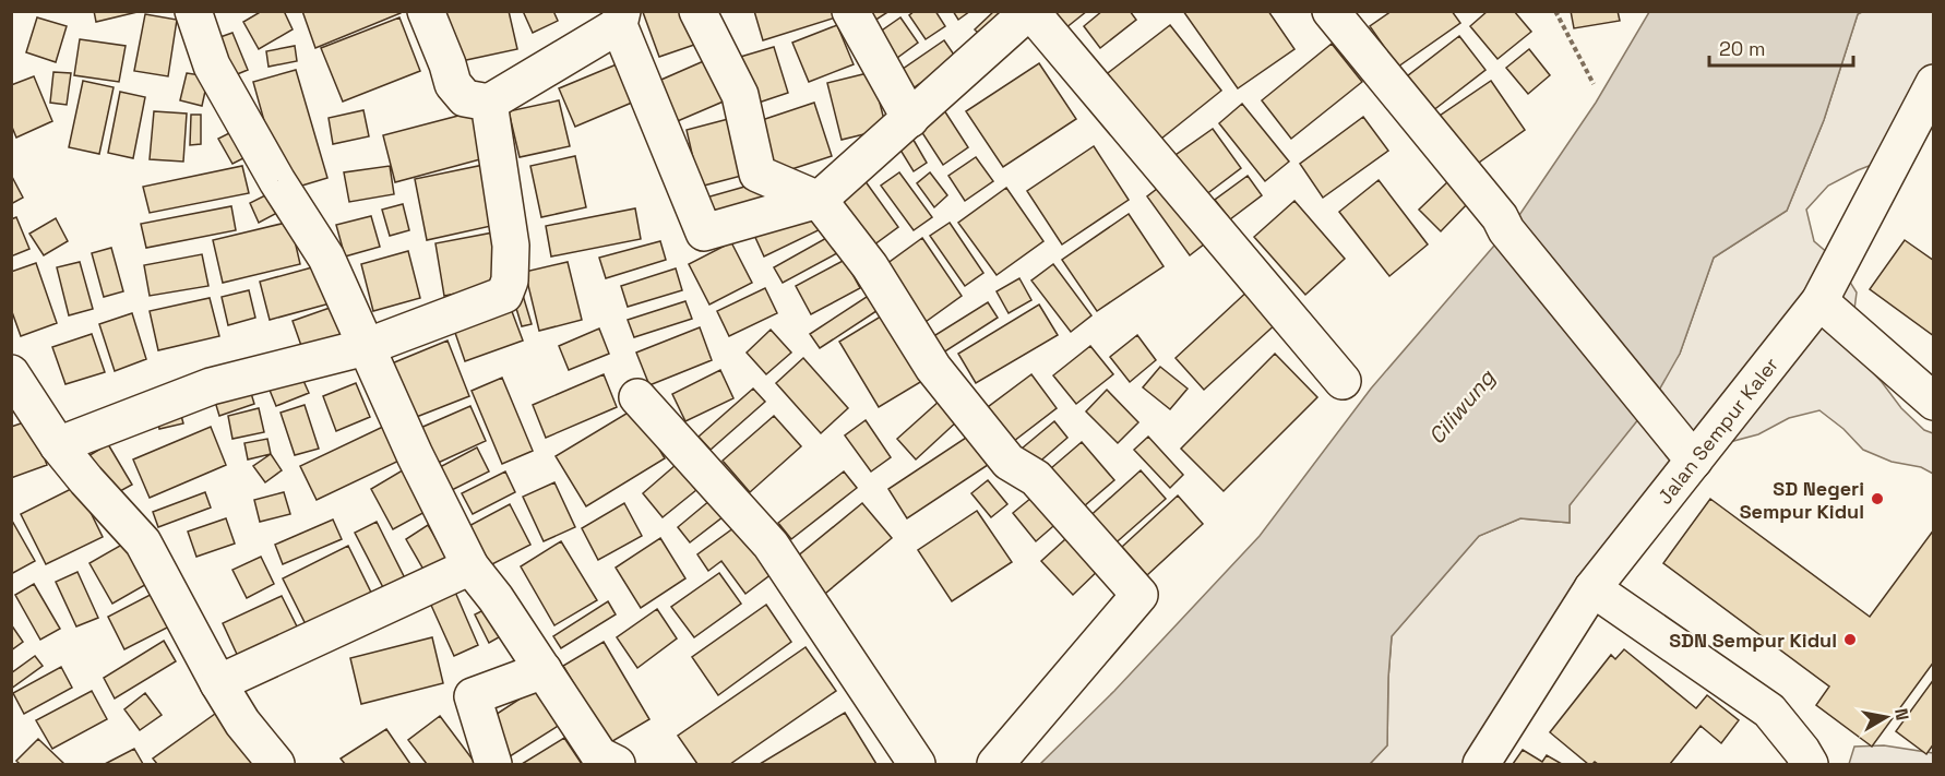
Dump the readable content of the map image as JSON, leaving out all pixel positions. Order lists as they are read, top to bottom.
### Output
{
  "streets": {
    "street": ["Jalan Sempur Kaler"]
  },
  "water": ["Ciliwung"],
  "places": ["SD Negeri Sempur Kidul", "SDN Sempur Kidul"],
  "scale_bar": "20 m",
  "north": "right"
}
